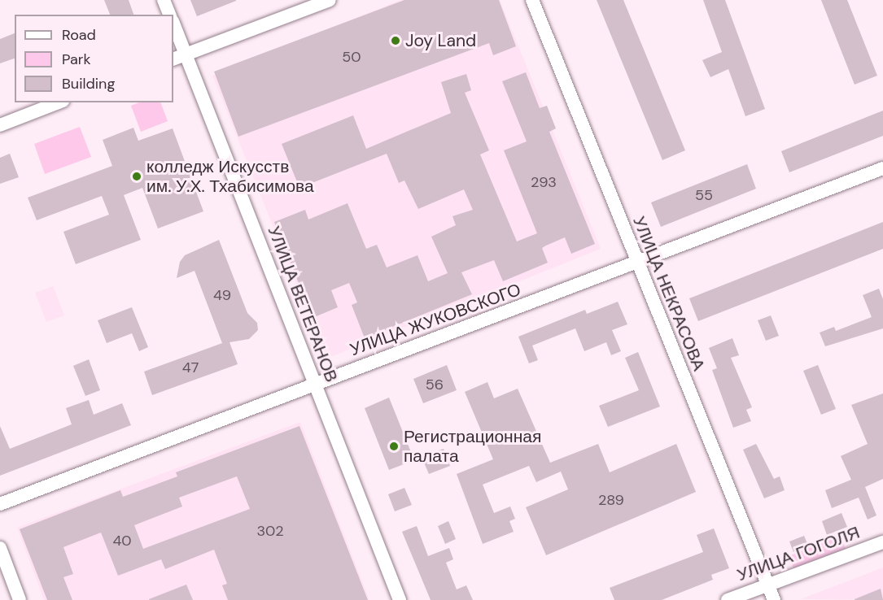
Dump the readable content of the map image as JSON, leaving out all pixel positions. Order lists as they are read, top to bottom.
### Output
{
  "streets": {
    "street": [
      "УЛИЦА НЕКРАСОВА",
      "УЛИЦА ВЕТЕРАНОВ",
      "УЛИЦА ЖУКОВСКОГО",
      "УЛИЦА ГОГОЛЯ"
    ]
  },
  "crossings": [
    ["УЛИЦА НЕКРАСОВА", "УЛИЦА ЖУКОВСКОГО"],
    ["УЛИЦА НЕКРАСОВА", "УЛИЦА ГОГОЛЯ"],
    ["УЛИЦА ВЕТЕРАНОВ", "УЛИЦА ЖУКОВСКОГО"]
  ],
  "places": ["Joy Land", "колледж Искусств им. У.Х. Тхабисимова", "Регистрационная палата"],
  "house_numbers": [
    "50",
    "293",
    "55",
    "49",
    "47",
    "56",
    "289",
    "302",
    "40"
  ],
  "legend": ["Road", "Park", "Building"]
}
